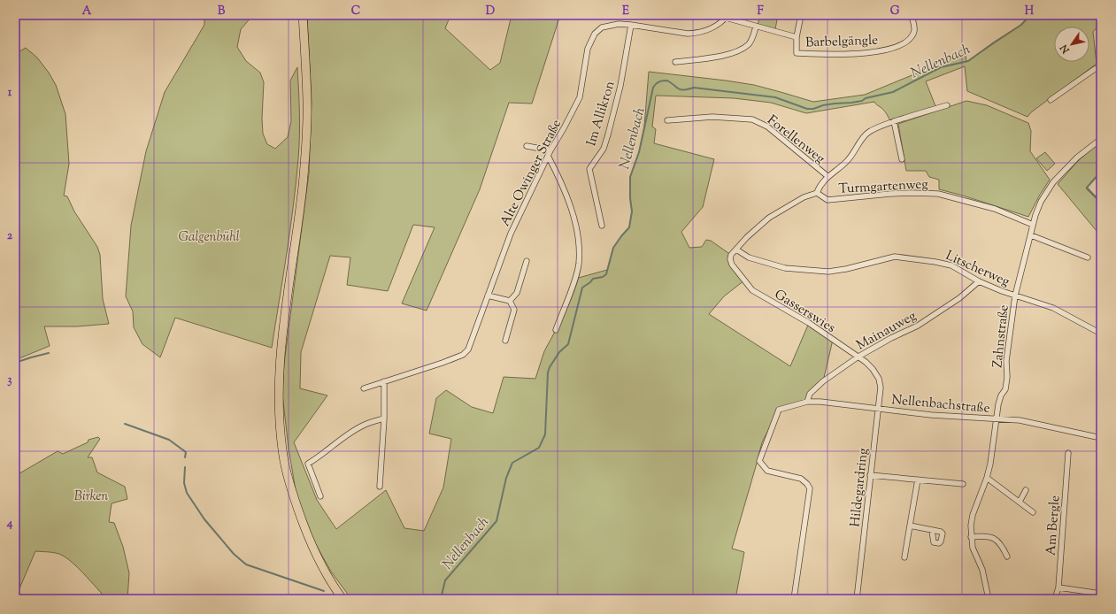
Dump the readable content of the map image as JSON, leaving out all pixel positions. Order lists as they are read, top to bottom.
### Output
{
  "streets": {
    "street": [
      "Barbelgängle",
      "Im Allikron",
      "Forellenweg",
      "Alte Owinger Straße",
      "Turmgartenweg",
      "Litscherweg",
      "Gasserswies",
      "Mainauweg",
      "Zahnstraße",
      "Nellenbachstraße",
      "Hildegardring",
      "Am Bergle"
    ]
  },
  "crossings": [
    ["Barbelgängle", "Alte Owinger Straße"],
    ["Im Allikron", "Alte Owinger Straße"],
    ["Turmgartenweg", "Zahnstraße"],
    ["Litscherweg", "Gasserswies"],
    ["Litscherweg", "Mainauweg"],
    ["Litscherweg", "Zahnstraße"],
    ["Gasserswies", "Mainauweg"],
    ["Gasserswies", "Hildegardring"],
    ["Mainauweg", "Nellenbachstraße"],
    ["Zahnstraße", "Nellenbachstraße"],
    ["Nellenbachstraße", "Hildegardring"]
  ],
  "water": ["Nellenbach"],
  "parks": ["Galgenbühl", "Birken"],
  "north": "bottom left",
  "grid": {
    "columns": [
      "A",
      "B",
      "C",
      "D",
      "E",
      "F",
      "G",
      "H"
    ],
    "rows": [
      "1",
      "2",
      "3",
      "4"
    ]
  }
}
